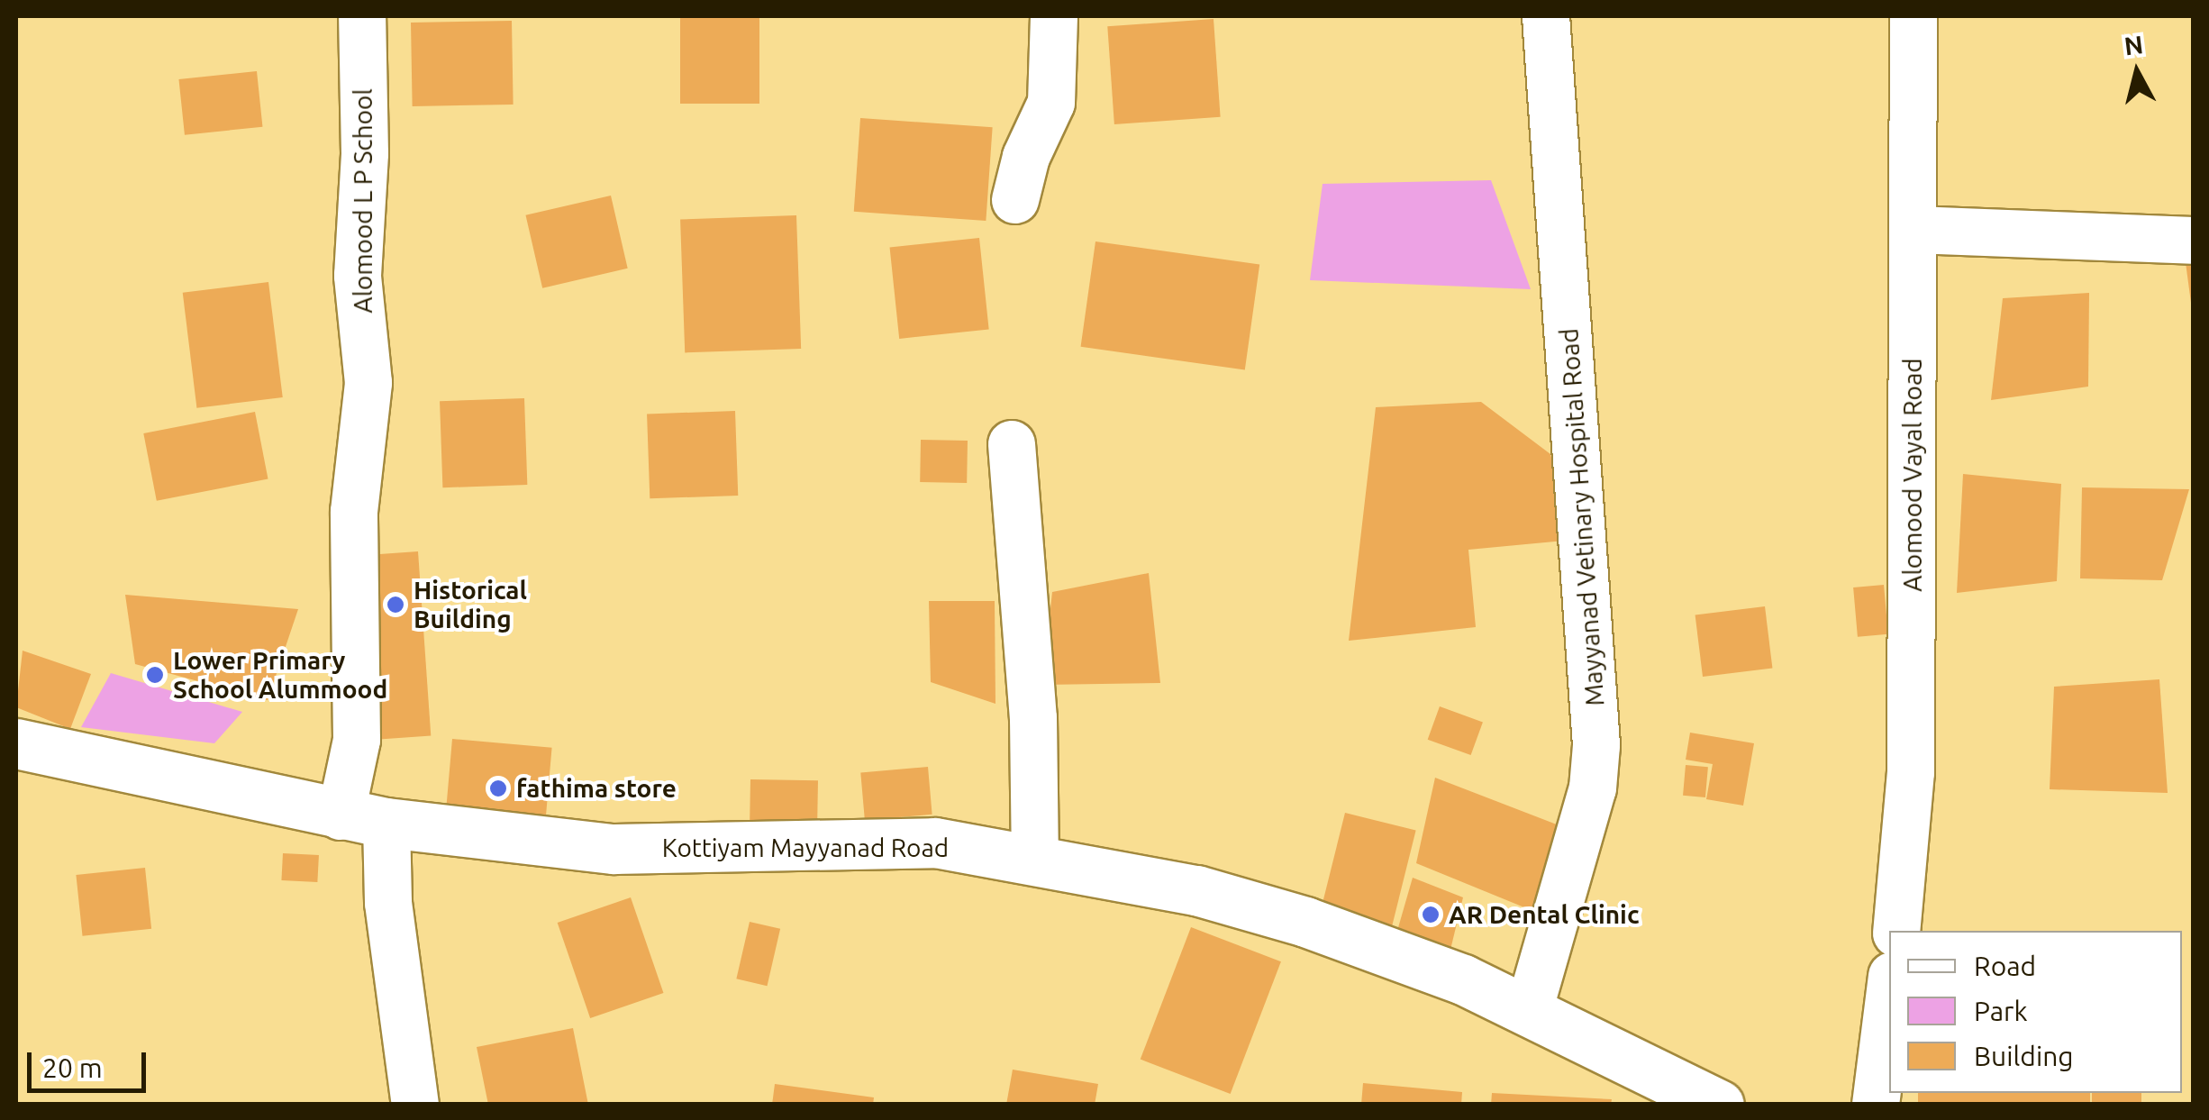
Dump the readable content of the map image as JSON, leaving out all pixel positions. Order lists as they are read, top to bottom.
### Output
{
  "streets": {
    "main road": ["Kottiyam Mayyanad Road"],
    "street": ["Alomood L P School", "Alomood Vayal Road", "Mayyanad Vetinary Hospital Road"]
  },
  "crossings": [
    ["Alomood L P School", "Kottiyam Mayyanad Road"],
    ["Mayyanad Vetinary Hospital Road", "Kottiyam Mayyanad Road"]
  ],
  "places": [
    "Historical Building",
    "Lower Primary School Alummood",
    "fathima store",
    "AR Dental Clinic"
  ],
  "legend": ["Road", "Park", "Building"],
  "scale_bar": "20 m",
  "north": "top"
}
